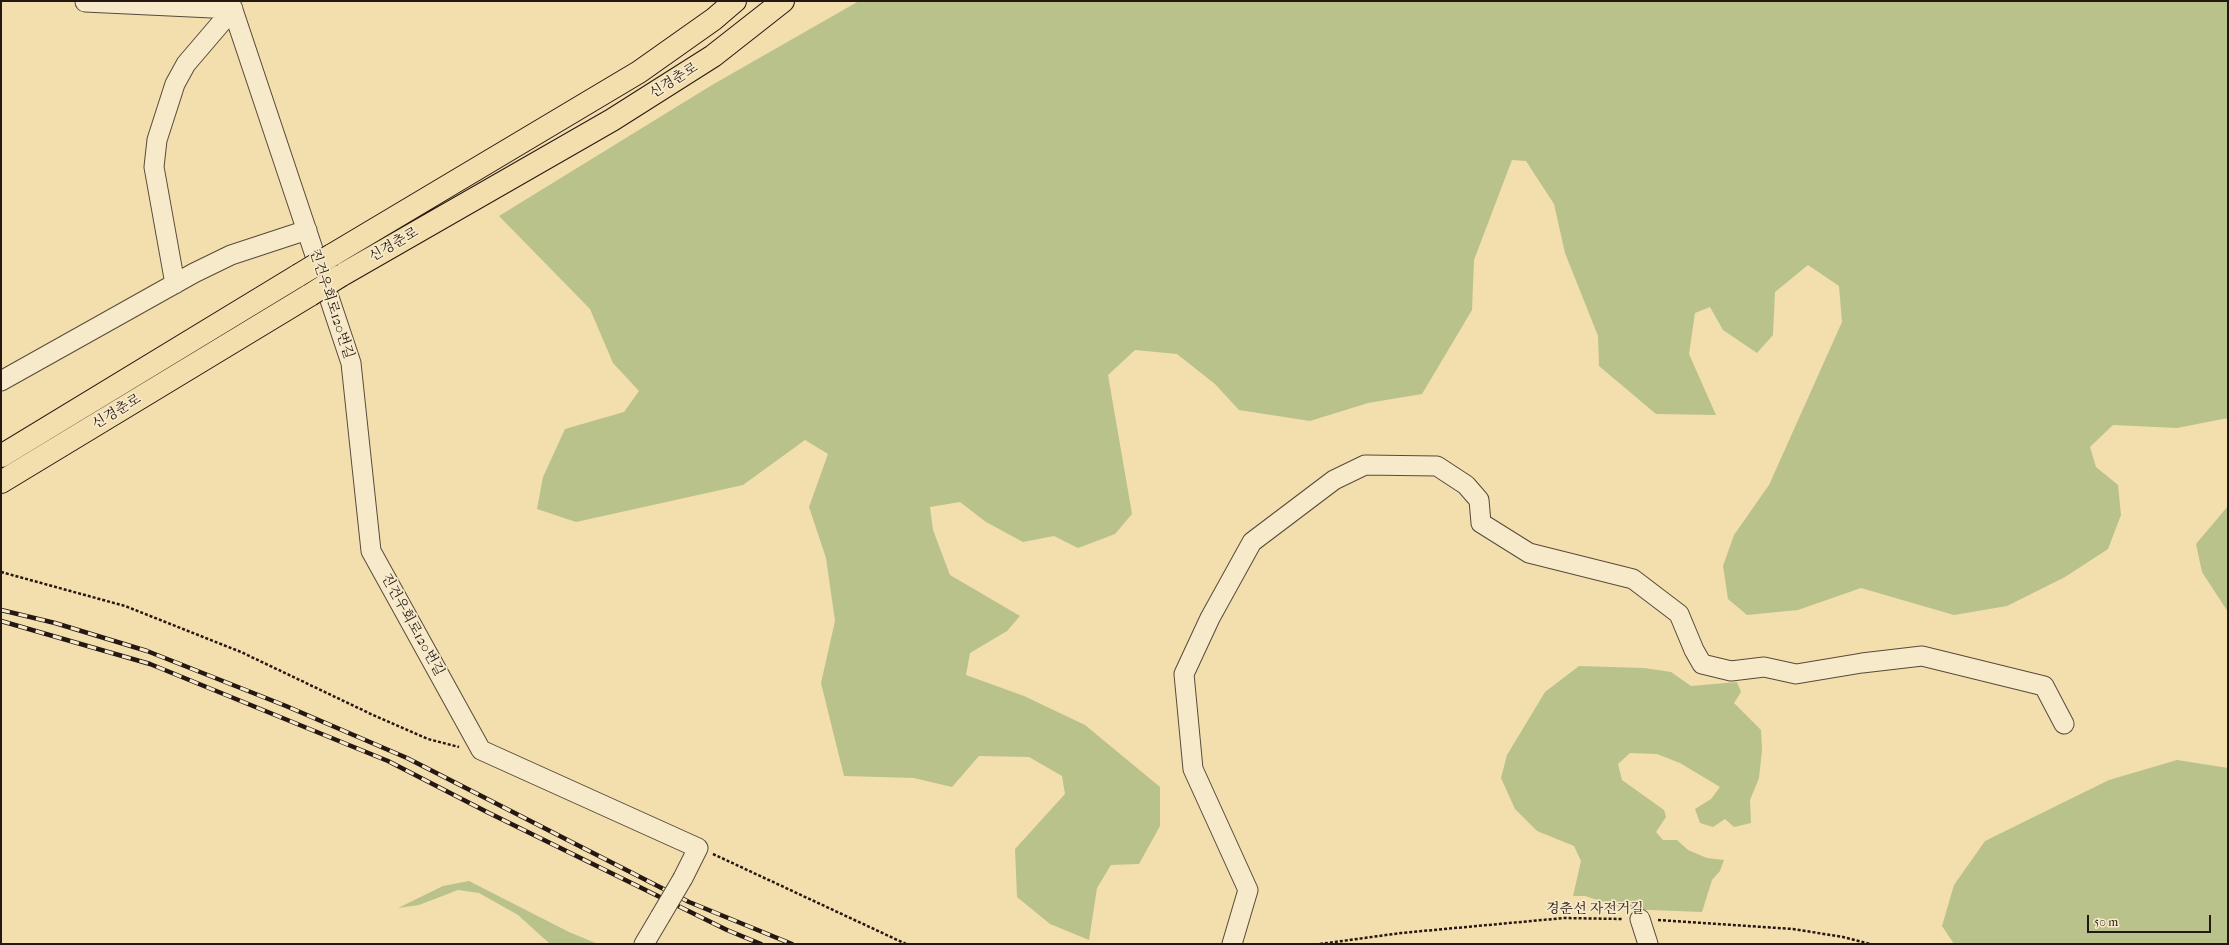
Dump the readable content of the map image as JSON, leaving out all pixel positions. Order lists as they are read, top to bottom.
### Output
{
  "streets": {
    "highway": ["신경춘로"],
    "street": ["진건우회로120번길"],
    "path": ["경춘선 자전거길"]
  },
  "scale_bar": "50 m"
}
